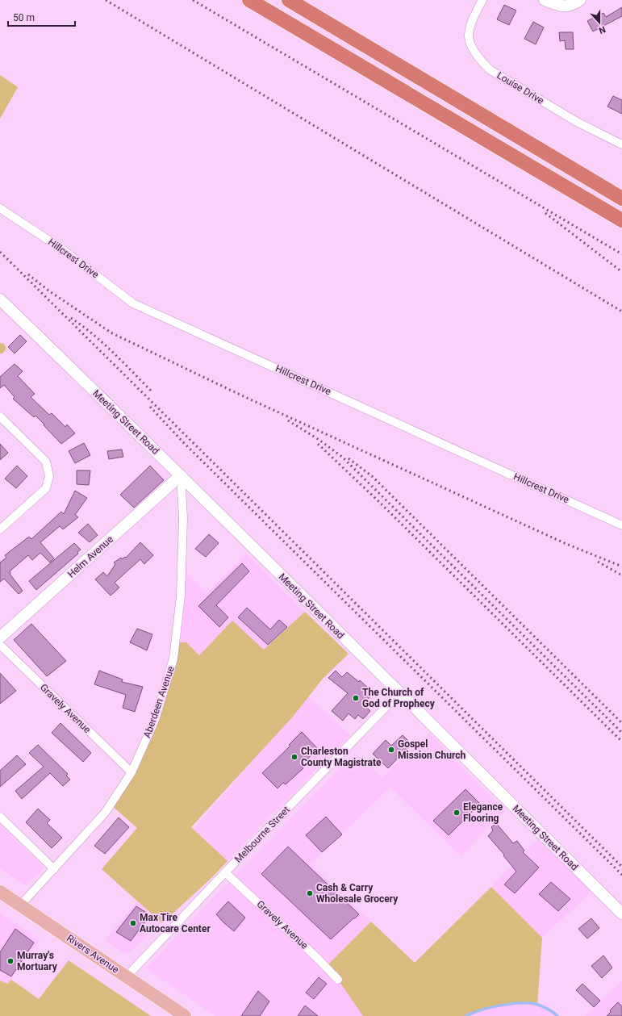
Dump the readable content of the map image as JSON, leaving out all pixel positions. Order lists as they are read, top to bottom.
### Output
{
  "streets": {
    "main road": ["Rivers Avenue"],
    "street": [
      "Louise Drive",
      "Hillcrest Drive",
      "Meeting Street Road",
      "Helm Avenue",
      "Aberdeen Avenue",
      "Gravely Avenue",
      "Melbourne Street"
    ]
  },
  "crossings": [
    ["Meeting Street Road", "Helm Avenue"],
    ["Meeting Street Road", "Aberdeen Avenue"],
    ["Meeting Street Road", "Melbourne Street"],
    ["Helm Avenue", "Aberdeen Avenue"],
    ["Aberdeen Avenue", "Gravely Avenue"],
    ["Aberdeen Avenue", "Rivers Avenue"],
    ["Gravely Avenue", "Melbourne Street"],
    ["Melbourne Street", "Rivers Avenue"]
  ],
  "places": [
    "The Church of God of Prophecy",
    "Gospel Mission Church",
    "Charleston County Magistrate",
    "Elegance Flooring",
    "Cash & Carry Wholesale Grocery",
    "Max Tire Autocare Center",
    "Murray's Mortuary"
  ],
  "scale_bar": "50 m",
  "north": "bottom"
}
